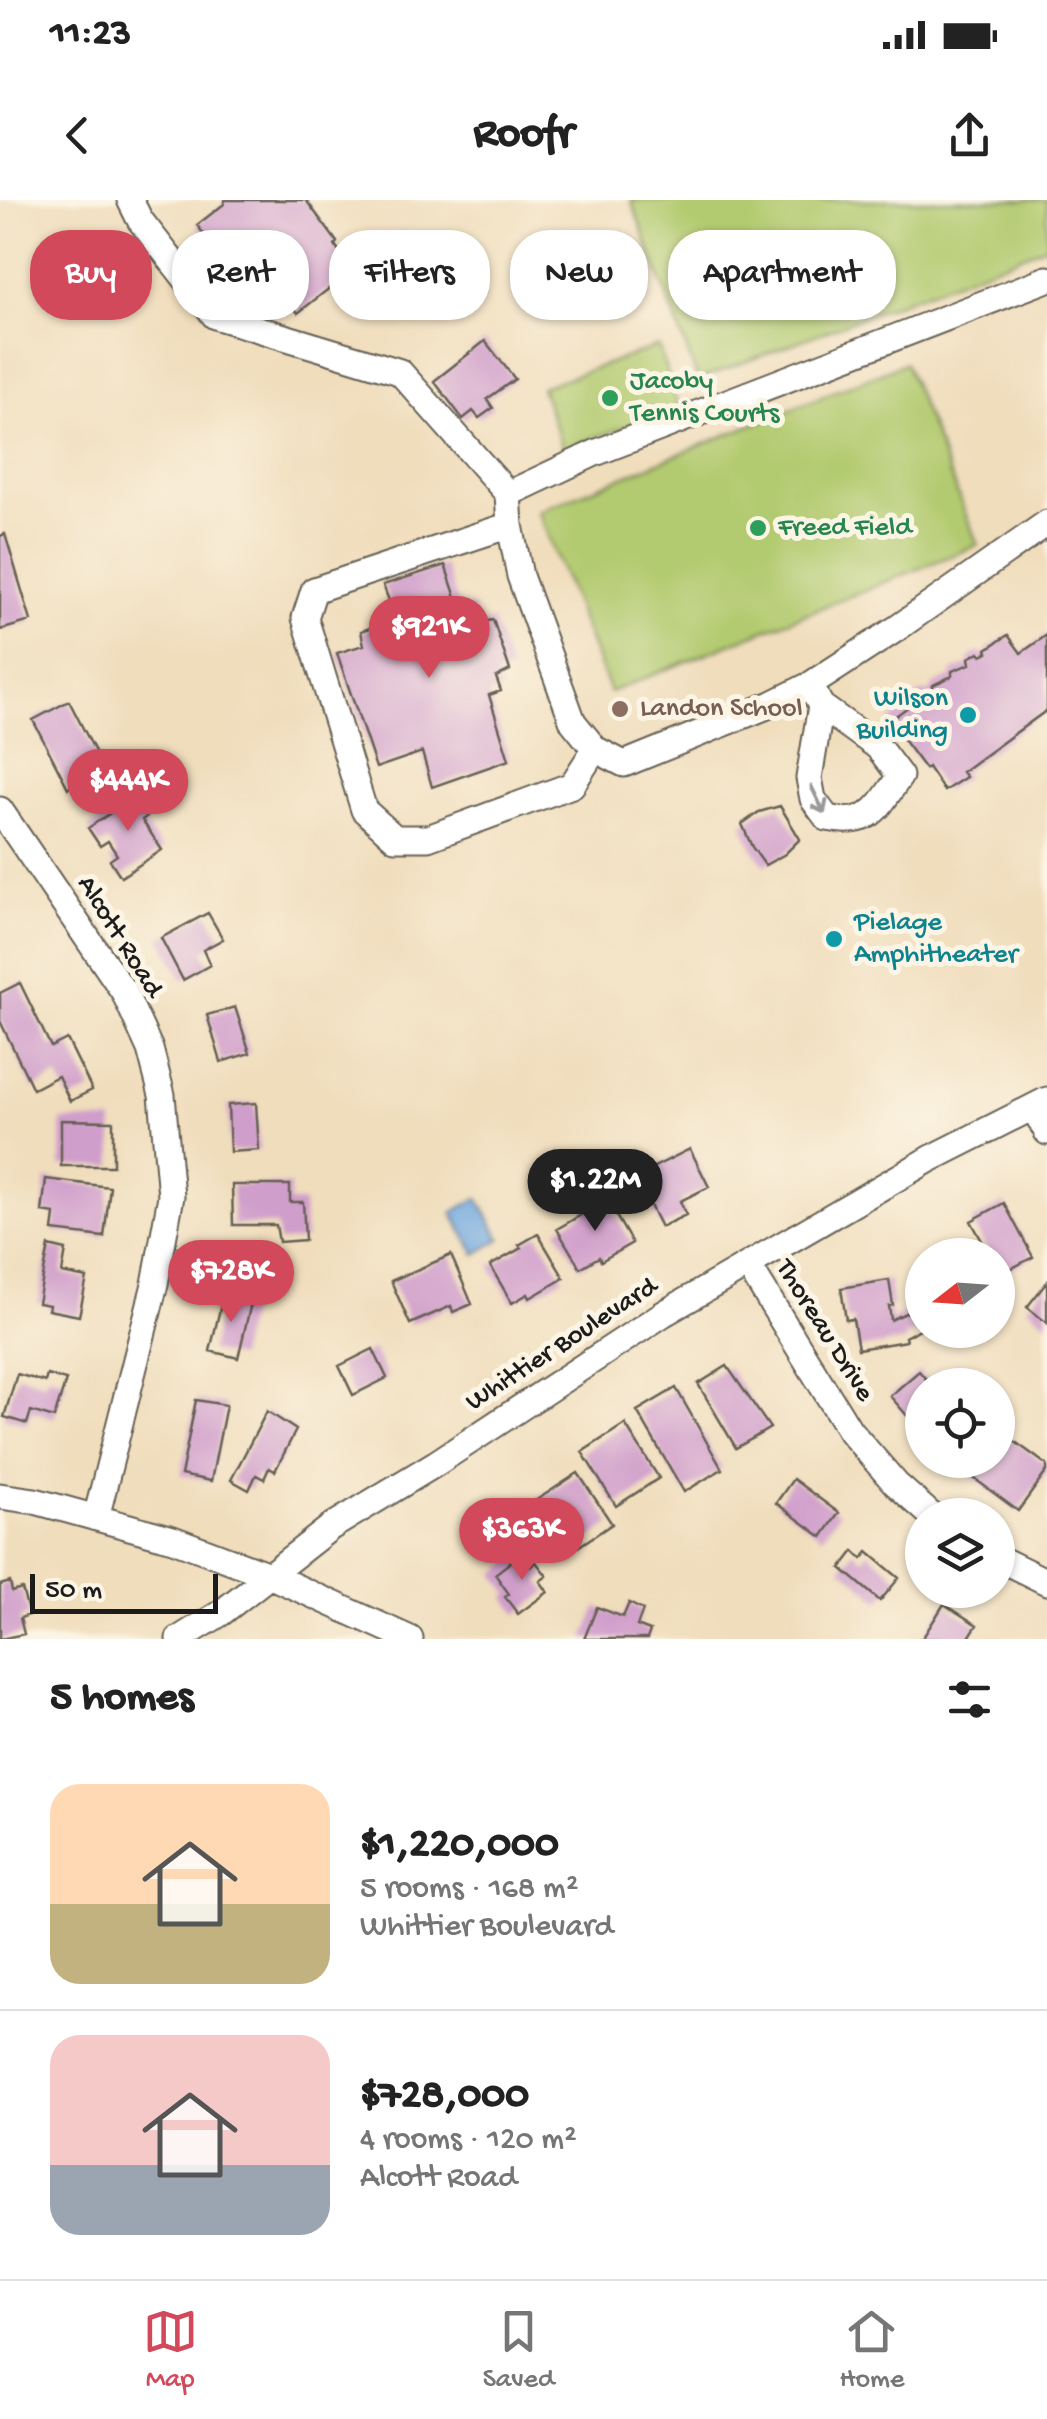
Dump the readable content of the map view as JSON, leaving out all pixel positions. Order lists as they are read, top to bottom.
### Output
{
  "streets": {
    "street": ["Alcott Road", "Thoreau Drive", "Whittier Boulevard"]
  },
  "crossings": [
    ["Thoreau Drive", "Whittier Boulevard"]
  ],
  "places": [
    "Jacoby Tennis Courts",
    "Freed Field",
    "Landon School",
    "Wilson Building",
    "Pielage Amphitheater"
  ],
  "scale_bar": "50 m",
  "north": "left",
  "page": {
    "status": "11:23",
    "header": "Roofr",
    "chip": [
      "Buy",
      "Rent",
      "Filters",
      "New",
      "Apartment"
    ],
    "price": [
      "$921K",
      "$444K",
      "$1.22M",
      "$728K",
      "$363K"
    ],
    "scale": "50 m",
    "heading": "5 homes",
    "list": [
      {
        "name": "$1,220,000",
        "note": "5 rooms · 168 m² · Whittier Boulevard"
      },
      {
        "name": "$728,000",
        "note": "4 rooms · 120 m² · Alcott Road"
      }
    ],
    "tabs": ["Map", "Saved", "Home"]
  }
}
